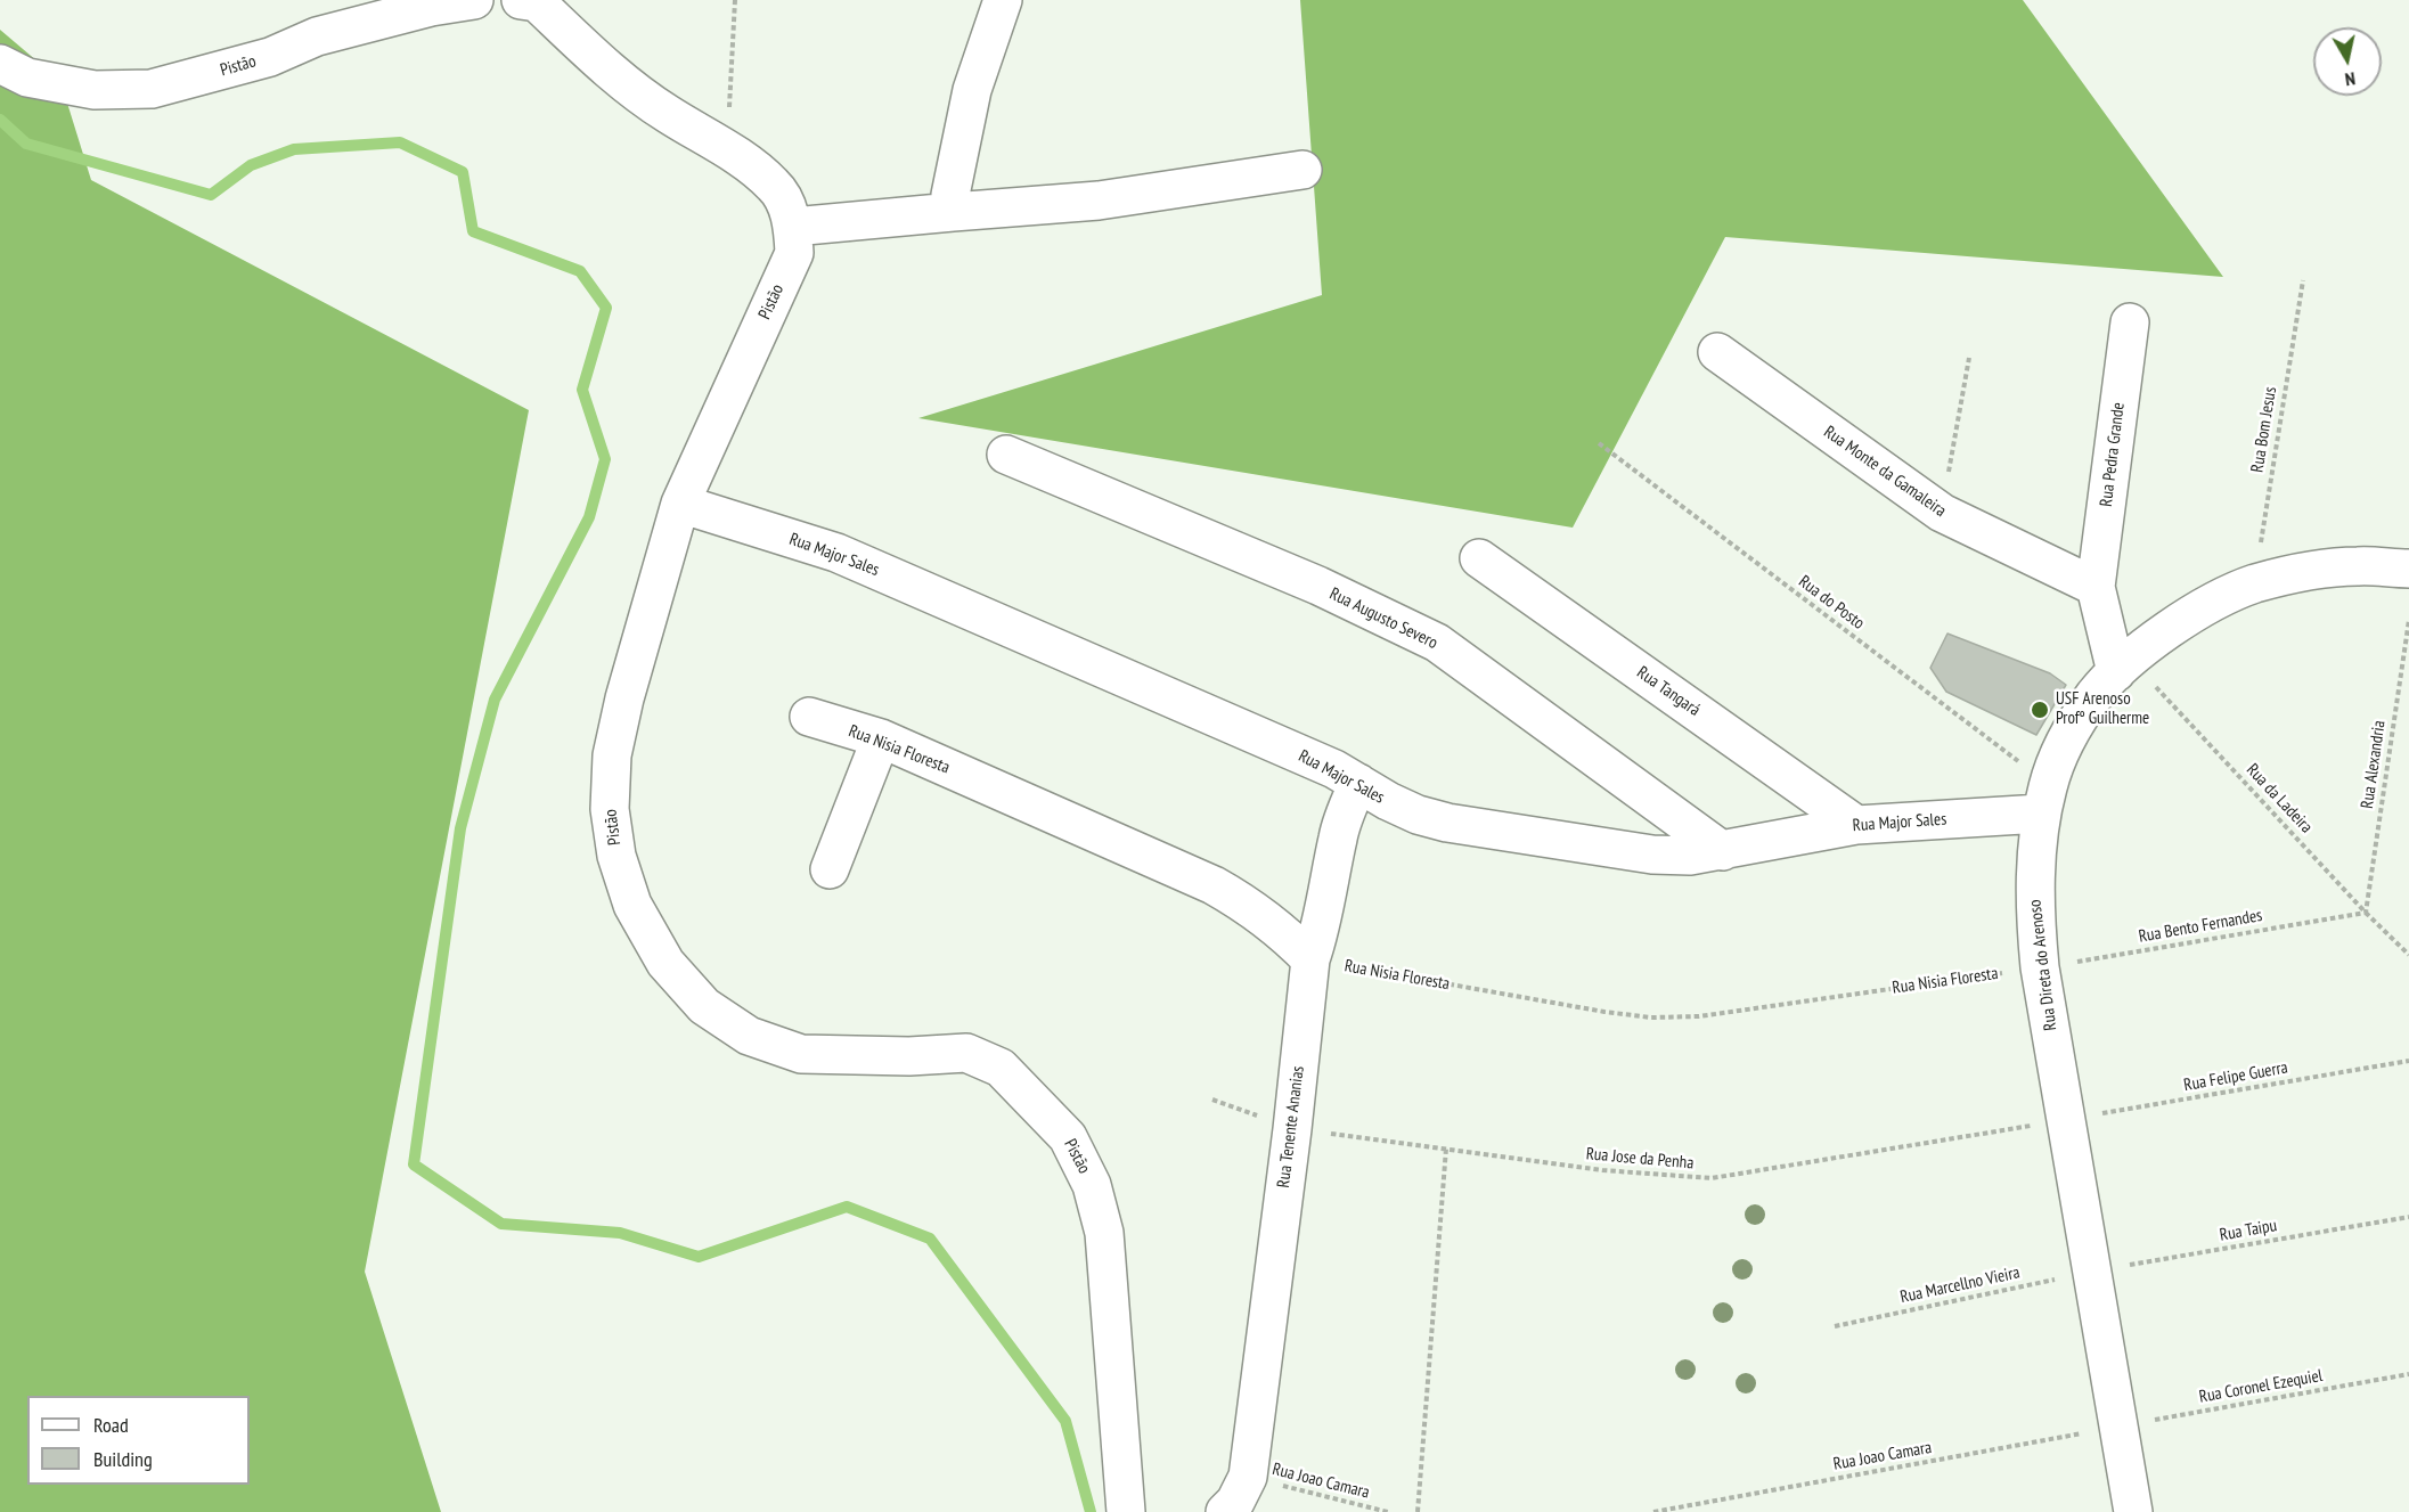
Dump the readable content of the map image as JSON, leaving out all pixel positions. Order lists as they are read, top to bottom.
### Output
{
  "streets": {
    "street": [
      "Pistão",
      "Rua Pedra Grande",
      "Rua Monte da Gamaleira",
      "Rua Major Sales",
      "Rua Augusto Severo",
      "Rua Tangará",
      "Rua Nisia Floresta",
      "Rua Direta do Arenoso",
      "Rua Tenente Ananias"
    ],
    "path": [
      "Rua Bom Jesus",
      "Rua do Posto",
      "Rua Alexandria",
      "Rua da Ladeira",
      "Rua Bento Fernandes",
      "Rua Felipe Guerra",
      "Rua Jose da Penha",
      "Rua Taipu",
      "Rua Marcellno Vieira",
      "Rua Coronel Ezequiel",
      "Rua Joao Camara"
    ]
  },
  "crossings": [
    ["Pistão", "Rua Major Sales"],
    ["Rua Bom Jesus", "Rua Direta do Arenoso"],
    ["Rua Pedra Grande", "Rua Monte da Gamaleira"],
    ["Rua Major Sales", "Rua do Posto"],
    ["Rua Major Sales", "Rua Augusto Severo"],
    ["Rua Major Sales", "Rua Tangará"],
    ["Rua Major Sales", "Rua Direta do Arenoso"],
    ["Rua Major Sales", "Rua Tenente Ananias"],
    ["Rua do Posto", "Rua Direta do Arenoso"],
    ["Rua Nisia Floresta", "Rua Bento Fernandes"],
    ["Rua Nisia Floresta", "Rua Direta do Arenoso"],
    ["Rua Nisia Floresta", "Rua Tenente Ananias"],
    ["Rua Alexandria", "Rua da Ladeira"],
    ["Rua Alexandria", "Rua Bento Fernandes"],
    ["Rua da Ladeira", "Rua Bento Fernandes"],
    ["Rua da Ladeira", "Rua Direta do Arenoso"],
    ["Rua Bento Fernandes", "Rua Direta do Arenoso"],
    ["Rua Direta do Arenoso", "Rua Felipe Guerra"],
    ["Rua Direta do Arenoso", "Rua Jose da Penha"],
    ["Rua Direta do Arenoso", "Rua Taipu"],
    ["Rua Direta do Arenoso", "Rua Marcellno Vieira"],
    ["Rua Direta do Arenoso", "Rua Coronel Ezequiel"],
    ["Rua Direta do Arenoso", "Rua Joao Camara"],
    ["Rua Felipe Guerra", "Rua Jose da Penha"],
    ["Rua Tenente Ananias", "Rua Jose da Penha"],
    ["Rua Tenente Ananias", "Rua Joao Camara"],
    ["Rua Taipu", "Rua Marcellno Vieira"],
    ["Rua Coronel Ezequiel", "Rua Joao Camara"]
  ],
  "places": ["USF Arenoso Profº Guilherme"],
  "legend": ["Road", "Building"],
  "north": "bottom"
}
